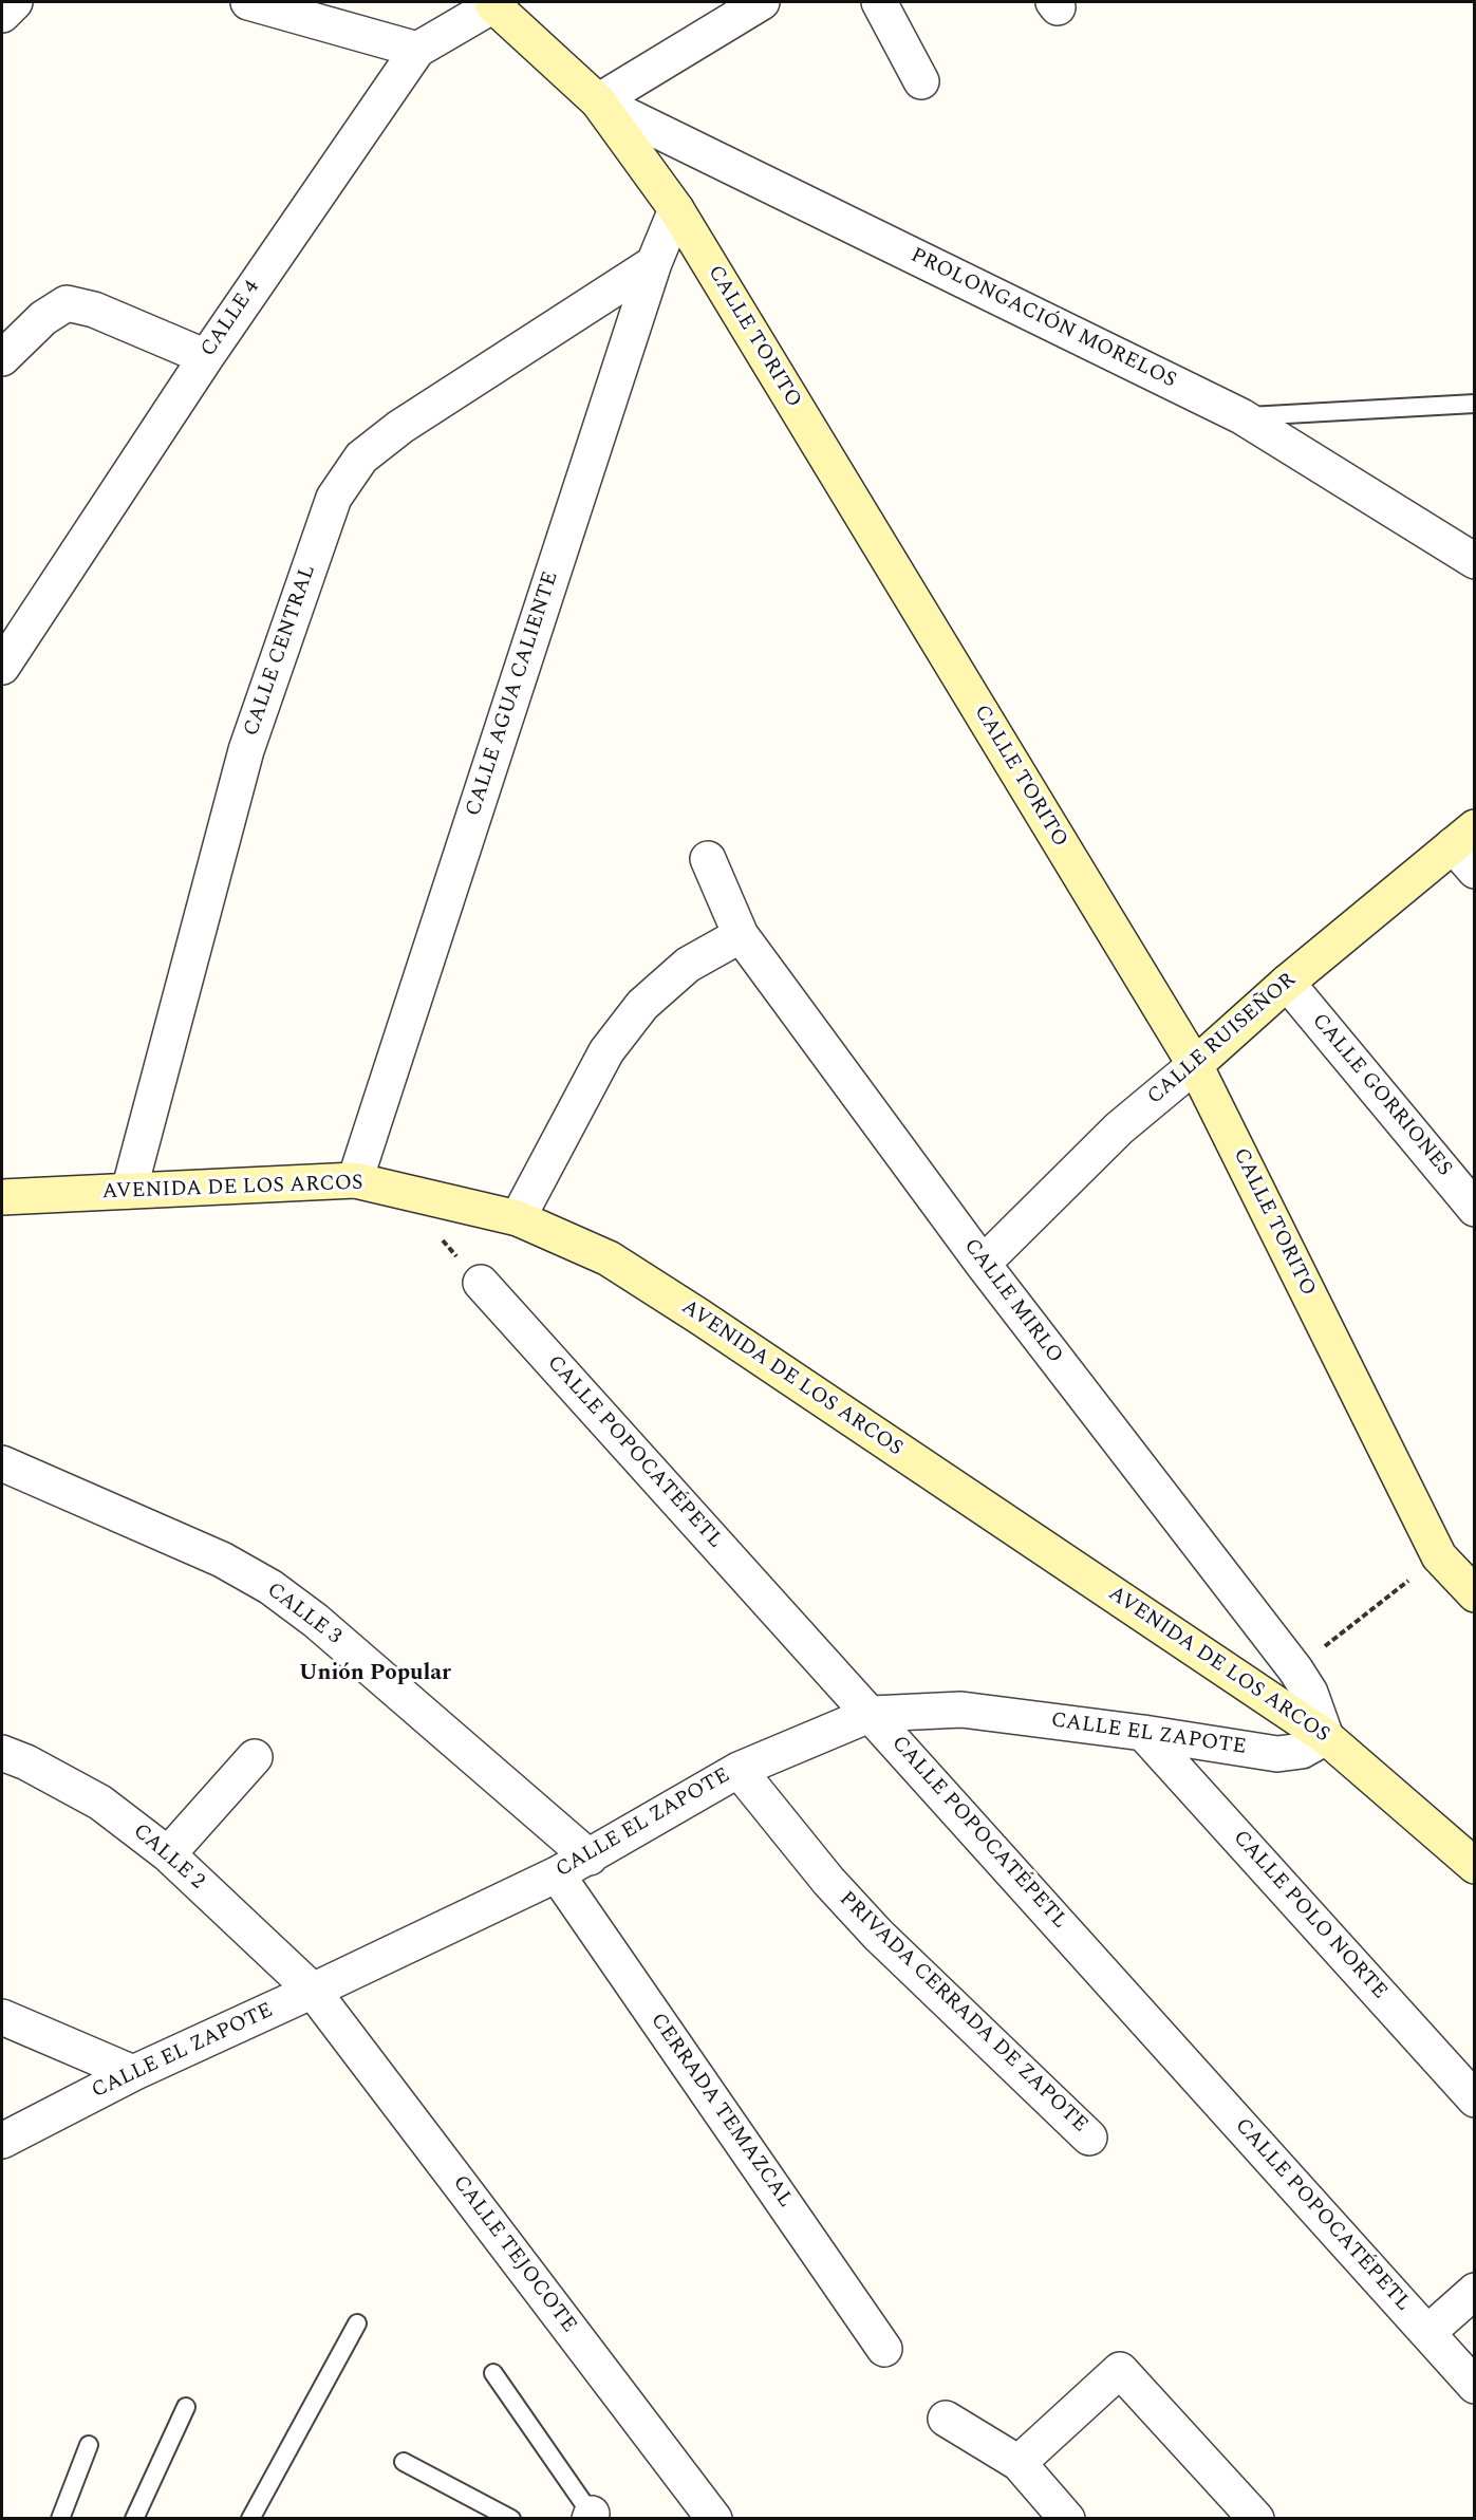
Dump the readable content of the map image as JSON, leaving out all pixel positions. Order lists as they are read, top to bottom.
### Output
{
  "streets": {
    "street": [
      "CALLE 4",
      "PROLONGACIÓN MORELOS",
      "CALLE TORITO",
      "CALLE CENTRAL",
      "CALLE AGUA CALIENTE",
      "CALLE RUISEÑOR",
      "CALLE GORRIONES",
      "AVENIDA DE LOS ARCOS",
      "CALLE MIRLO",
      "CALLE POPOCATÉPETL",
      "CALLE 3",
      "CALLE EL ZAPOTE",
      "CALLE 2",
      "CALLE POLO NORTE",
      "PRIVADA CERRADA DE ZAPOTE",
      "CERRADA TEMAZCAL",
      "CALLE TEJOCOTE"
    ]
  },
  "crossings": [
    ["CALLE 4", "CALLE TORITO"],
    ["PROLONGACIÓN MORELOS", "CALLE TORITO"],
    ["CALLE TORITO", "CALLE AGUA CALIENTE"],
    ["CALLE TORITO", "CALLE RUISEÑOR"],
    ["CALLE CENTRAL", "CALLE AGUA CALIENTE"],
    ["CALLE CENTRAL", "AVENIDA DE LOS ARCOS"],
    ["CALLE AGUA CALIENTE", "AVENIDA DE LOS ARCOS"],
    ["CALLE RUISEÑOR", "CALLE GORRIONES"],
    ["CALLE RUISEÑOR", "CALLE MIRLO"],
    ["AVENIDA DE LOS ARCOS", "CALLE MIRLO"],
    ["AVENIDA DE LOS ARCOS", "CALLE EL ZAPOTE"],
    ["CALLE MIRLO", "CALLE EL ZAPOTE"],
    ["CALLE POPOCATÉPETL", "CALLE EL ZAPOTE"],
    ["CALLE 3", "CALLE EL ZAPOTE"],
    ["CALLE EL ZAPOTE", "CALLE 2"],
    ["CALLE EL ZAPOTE", "CALLE POLO NORTE"],
    ["CALLE EL ZAPOTE", "PRIVADA CERRADA DE ZAPOTE"],
    ["CALLE EL ZAPOTE", "CERRADA TEMAZCAL"],
    ["CALLE EL ZAPOTE", "CALLE TEJOCOTE"],
    ["CALLE 2", "CALLE TEJOCOTE"]
  ],
  "districts": ["Unión Popular"]
}
